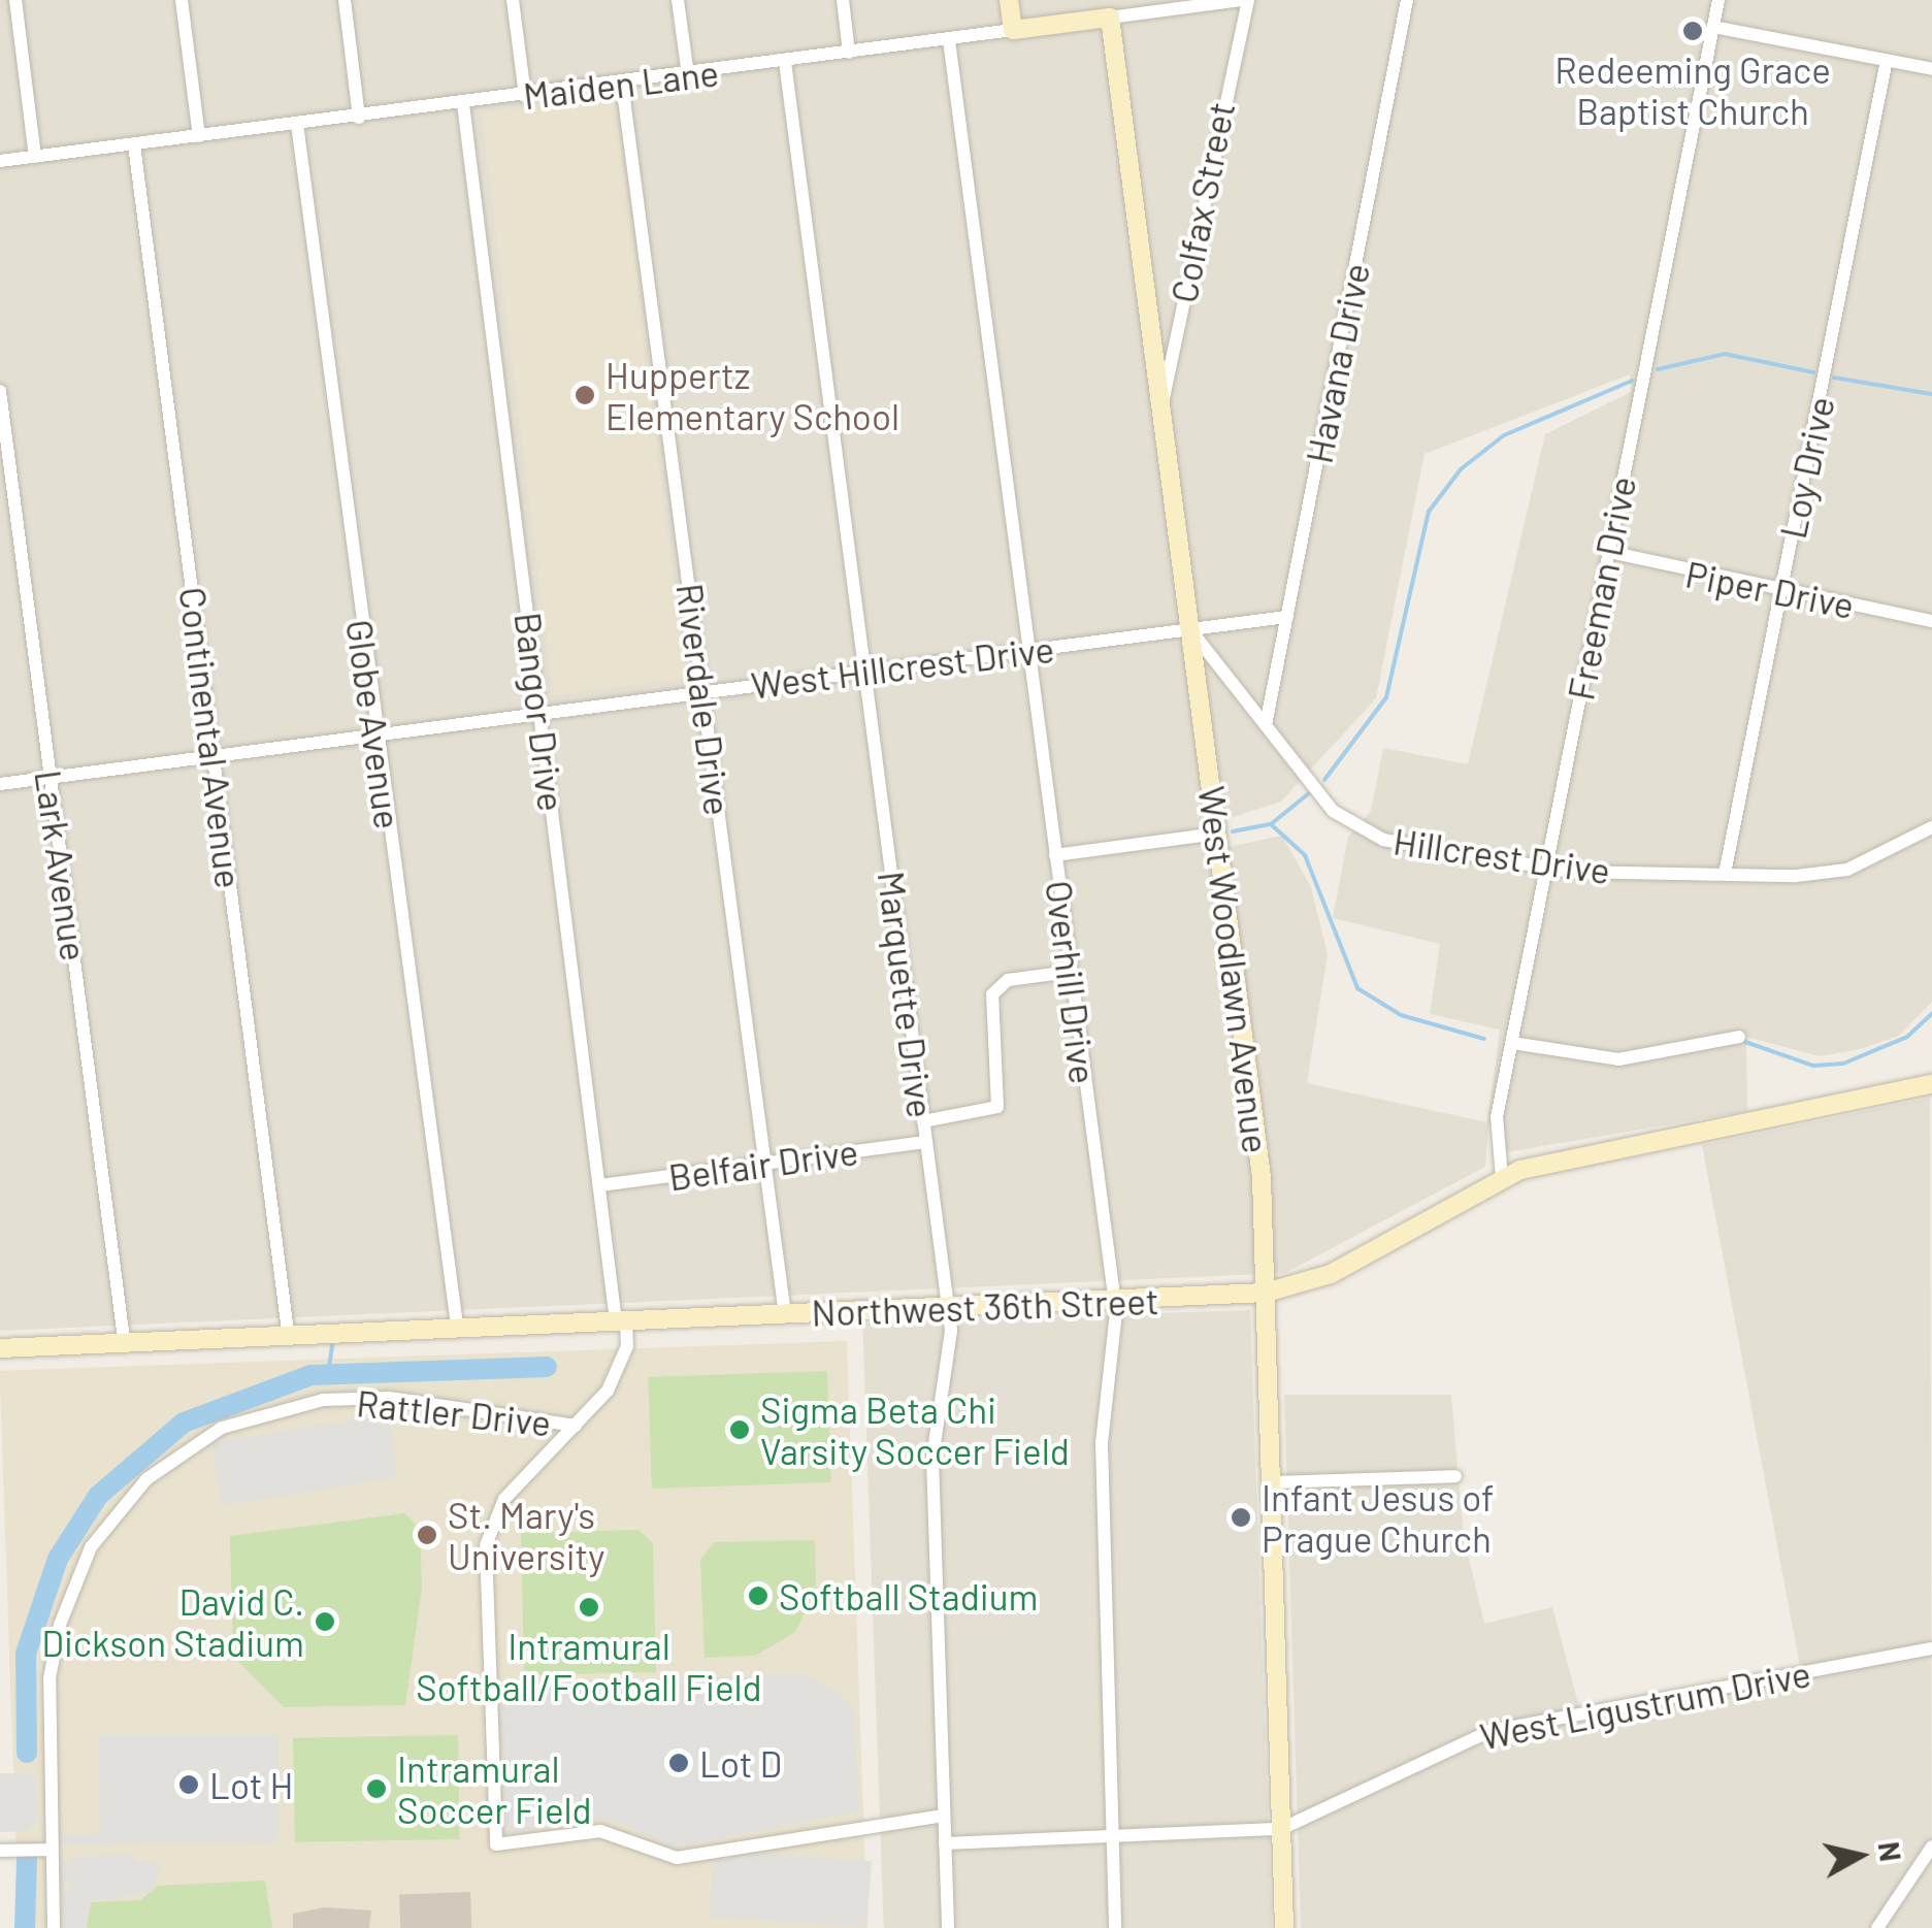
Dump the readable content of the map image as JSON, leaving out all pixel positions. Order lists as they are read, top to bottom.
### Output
{
  "streets": {
    "street": [
      "Maiden Lane",
      "Colfax Street",
      "Havana Drive",
      "Loy Drive",
      "Freeman Drive",
      "Piper Drive",
      "West Hillcrest Drive",
      "Riverdale Drive",
      "Bangor Drive",
      "Globe Avenue",
      "Continental Avenue",
      "Hillcrest Drive",
      "Lark Avenue",
      "West Woodlawn Avenue",
      "Overhill Drive",
      "Marquette Drive",
      "Belfair Drive",
      "Northwest 36th Street",
      "Rattler Drive",
      "West Ligustrum Drive"
    ]
  },
  "crossings": [
    ["Maiden Lane", "Colfax Street"],
    ["Maiden Lane", "Riverdale Drive"],
    ["Maiden Lane", "Bangor Drive"],
    ["Maiden Lane", "Globe Avenue"],
    ["Maiden Lane", "Continental Avenue"],
    ["Maiden Lane", "West Woodlawn Avenue"],
    ["Maiden Lane", "Overhill Drive"],
    ["Maiden Lane", "Marquette Drive"],
    ["Colfax Street", "West Woodlawn Avenue"],
    ["Havana Drive", "Hillcrest Drive"],
    ["Loy Drive", "Piper Drive"],
    ["Loy Drive", "Hillcrest Drive"],
    ["Freeman Drive", "Piper Drive"],
    ["Freeman Drive", "Hillcrest Drive"],
    ["Freeman Drive", "Northwest 36th Street"],
    ["West Hillcrest Drive", "Riverdale Drive"],
    ["West Hillcrest Drive", "Bangor Drive"],
    ["West Hillcrest Drive", "Globe Avenue"],
    ["West Hillcrest Drive", "Continental Avenue"],
    ["West Hillcrest Drive", "Hillcrest Drive"],
    ["West Hillcrest Drive", "Lark Avenue"],
    ["West Hillcrest Drive", "West Woodlawn Avenue"],
    ["West Hillcrest Drive", "Overhill Drive"],
    ["West Hillcrest Drive", "Marquette Drive"],
    ["Riverdale Drive", "Belfair Drive"],
    ["Riverdale Drive", "Northwest 36th Street"],
    ["Bangor Drive", "Marquette Drive"],
    ["Bangor Drive", "Belfair Drive"],
    ["Bangor Drive", "Northwest 36th Street"],
    ["Bangor Drive", "Rattler Drive"],
    ["Globe Avenue", "Northwest 36th Street"],
    ["Continental Avenue", "Northwest 36th Street"],
    ["Hillcrest Drive", "West Woodlawn Avenue"],
    ["Lark Avenue", "Northwest 36th Street"],
    ["West Woodlawn Avenue", "Northwest 36th Street"],
    ["West Woodlawn Avenue", "West Ligustrum Drive"],
    ["Overhill Drive", "Northwest 36th Street"],
    ["Overhill Drive", "West Ligustrum Drive"],
    ["Marquette Drive", "Belfair Drive"],
    ["Marquette Drive", "Northwest 36th Street"],
    ["Marquette Drive", "West Ligustrum Drive"]
  ],
  "places": [
    "Redeeming Grace Baptist Church",
    "Huppertz Elementary School",
    "Sigma Beta Chi Varsity Soccer Field",
    "Infant Jesus of Prague Church",
    "St. Mary's University",
    "Softball Stadium",
    "Intramural Softball/Football Field",
    "David C. Dickson Stadium",
    "Lot D",
    "Lot H",
    "Intramural Soccer Field"
  ],
  "north": "right"
}
